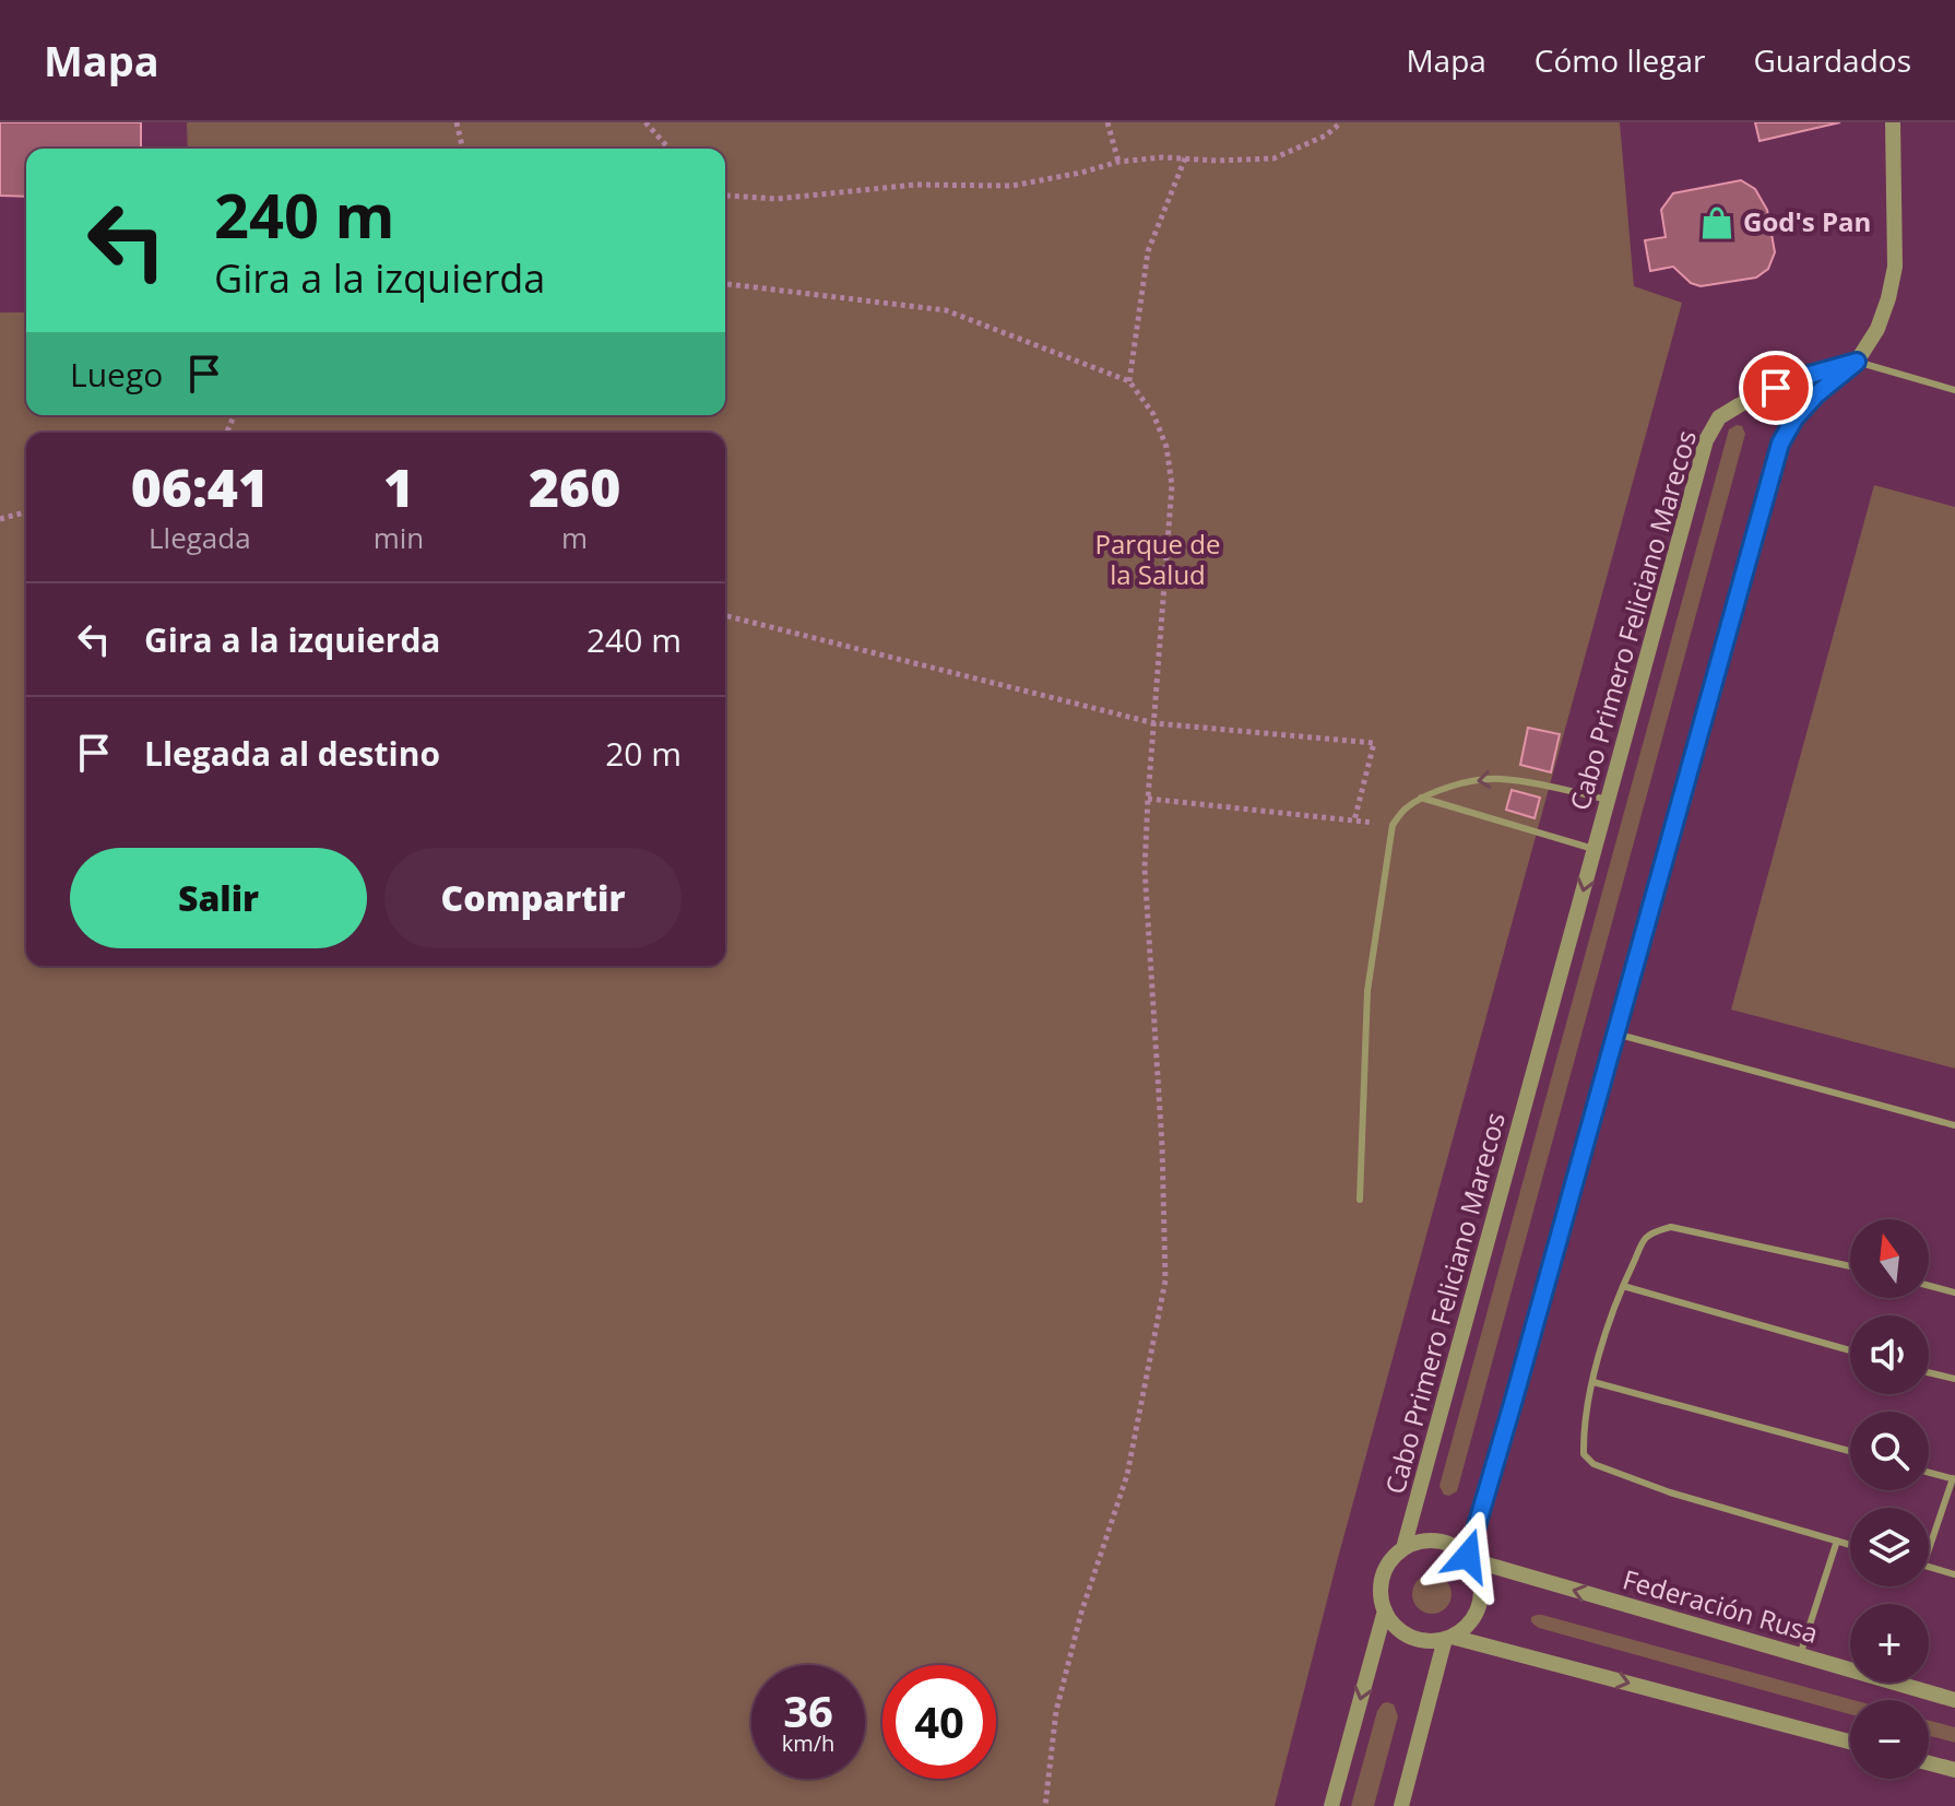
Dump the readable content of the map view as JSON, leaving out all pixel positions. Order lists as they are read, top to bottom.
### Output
{
  "streets": {
    "street": ["Cabo Primero Feliciano Marecos", "Federación Rusa"]
  },
  "crossings": [
    ["Cabo Primero Feliciano Marecos", "Federación Rusa"]
  ],
  "parks": ["Parque de la Salud"],
  "places": {
    "shop": ["God's Pan"]
  },
  "north": "top",
  "page": {
    "header": "Mapa",
    "nav": ["Mapa", "Cómo llegar", "Guardados"],
    "turn": ["240 m", "Gira a la izquierda"],
    "then": "Luego",
    "eta": [
      "06:41",
      "Llegada",
      "1",
      "min",
      "260",
      "m"
    ],
    "list": [
      {
        "name": "Gira a la izquierda",
        "value": "240 m"
      },
      {
        "name": "Llegada al destino",
        "value": "20 m"
      }
    ],
    "buttons": ["Salir", "Compartir"],
    "map_buttons": ["+", "−"],
    "speed": "36 km/h",
    "limit": "40"
  }
}
